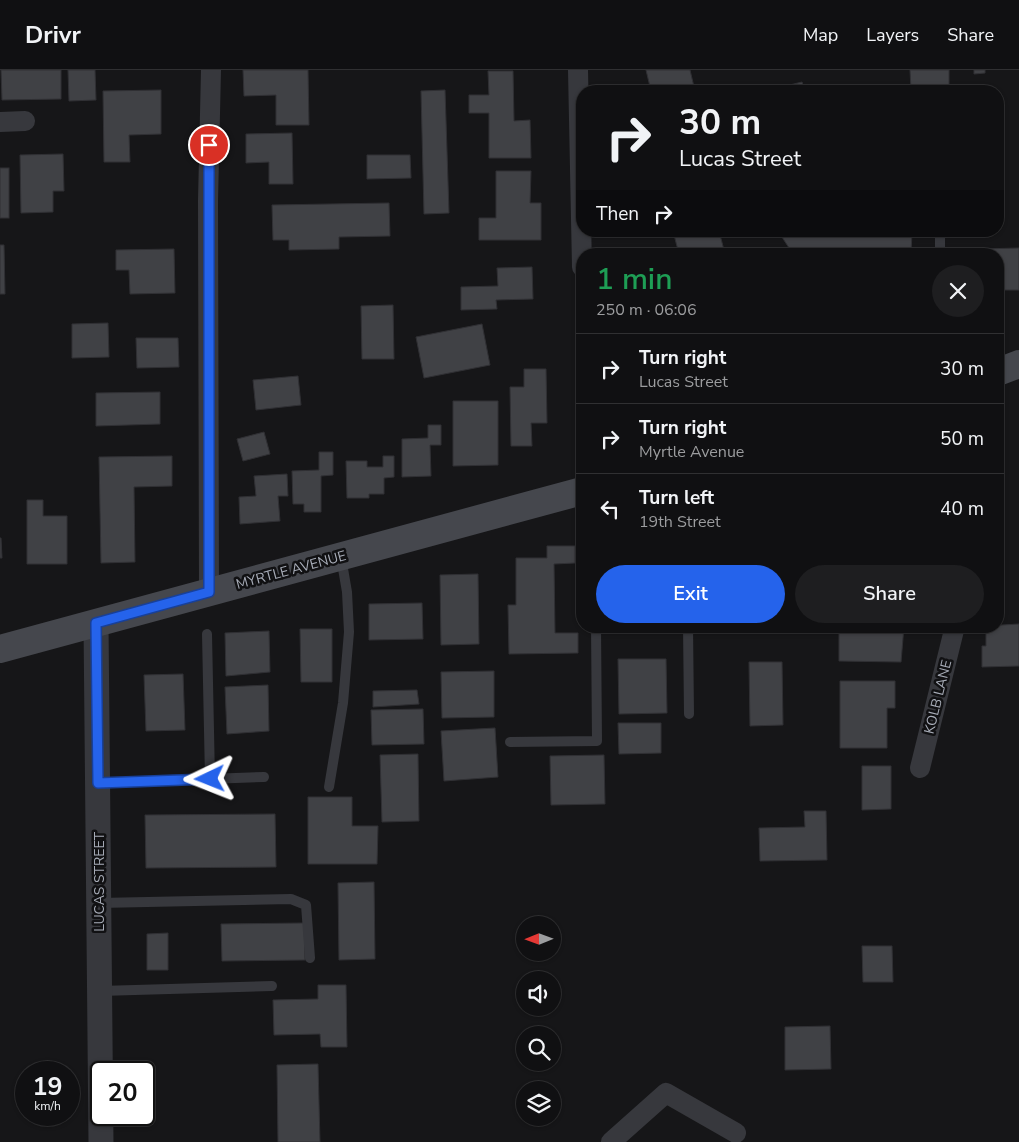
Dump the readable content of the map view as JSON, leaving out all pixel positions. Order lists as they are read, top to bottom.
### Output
{
  "streets": {
    "main road": ["MYRTLE AVENUE"],
    "street": ["KOLB LANE", "LUCAS STREET"]
  },
  "crossings": [
    ["MYRTLE AVENUE", "LUCAS STREET"]
  ],
  "north": "left",
  "page": {
    "header": "Drivr",
    "nav": ["Map", "Layers", "Share"],
    "turn": ["30 m", "Lucas Street"],
    "then": "Then",
    "heading": ["1 min", "250 m · 06:06"],
    "list": [
      {
        "name": "Turn right",
        "note": "Lucas Street",
        "value": "30 m"
      },
      {
        "name": "Turn right",
        "note": "Myrtle Avenue",
        "value": "50 m"
      },
      {
        "name": "Turn left",
        "note": "19th Street",
        "value": "40 m"
      }
    ],
    "buttons": ["Exit", "Share"],
    "speed": "19 km/h",
    "limit": "20"
  }
}
